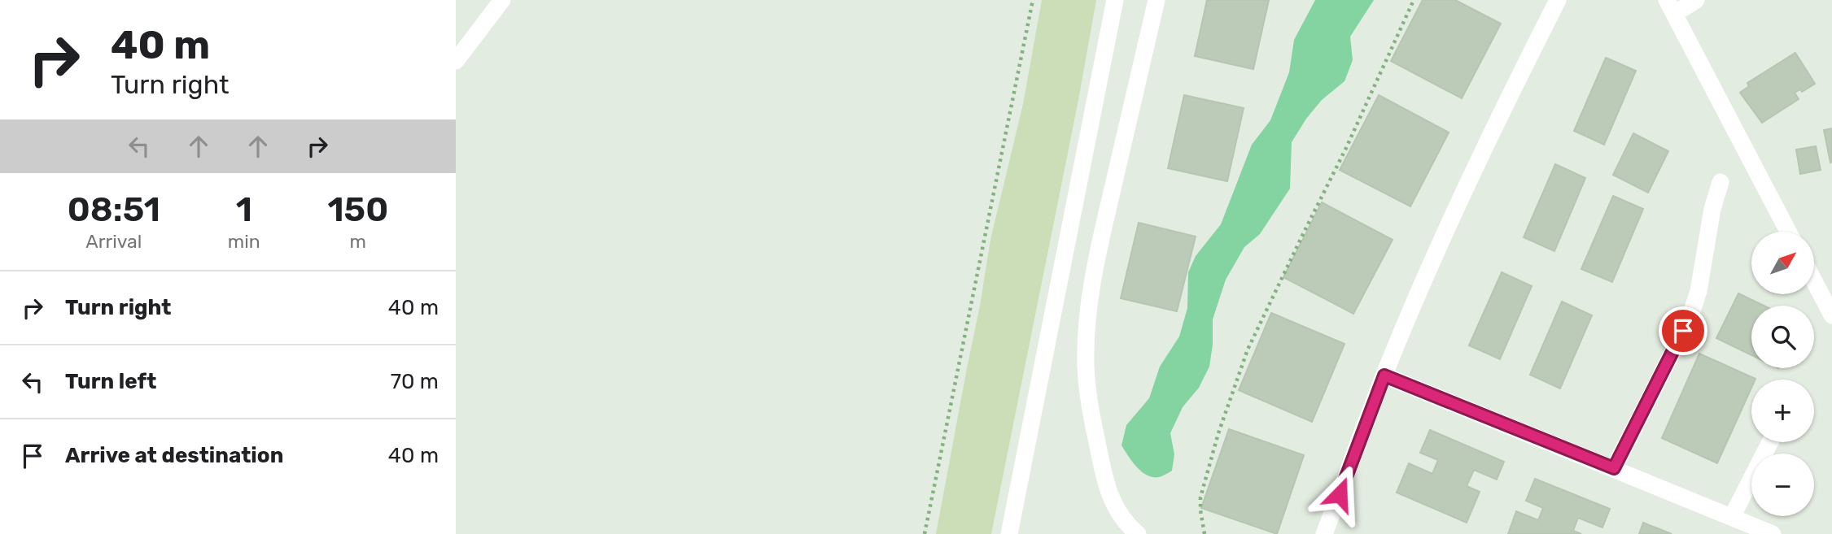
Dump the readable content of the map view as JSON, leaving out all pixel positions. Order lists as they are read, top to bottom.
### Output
{
  "north": "top right",
  "page": {
    "turn": ["40 m", "Turn right"],
    "eta": [
      "08:51",
      "Arrival",
      "1",
      "min",
      "150",
      "m"
    ],
    "map_buttons": ["+", "−"],
    "list": [
      {
        "name": "Turn right",
        "value": "40 m"
      },
      {
        "name": "Turn left",
        "value": "70 m"
      },
      {
        "name": "Arrive at destination",
        "value": "40 m"
      }
    ]
  }
}
